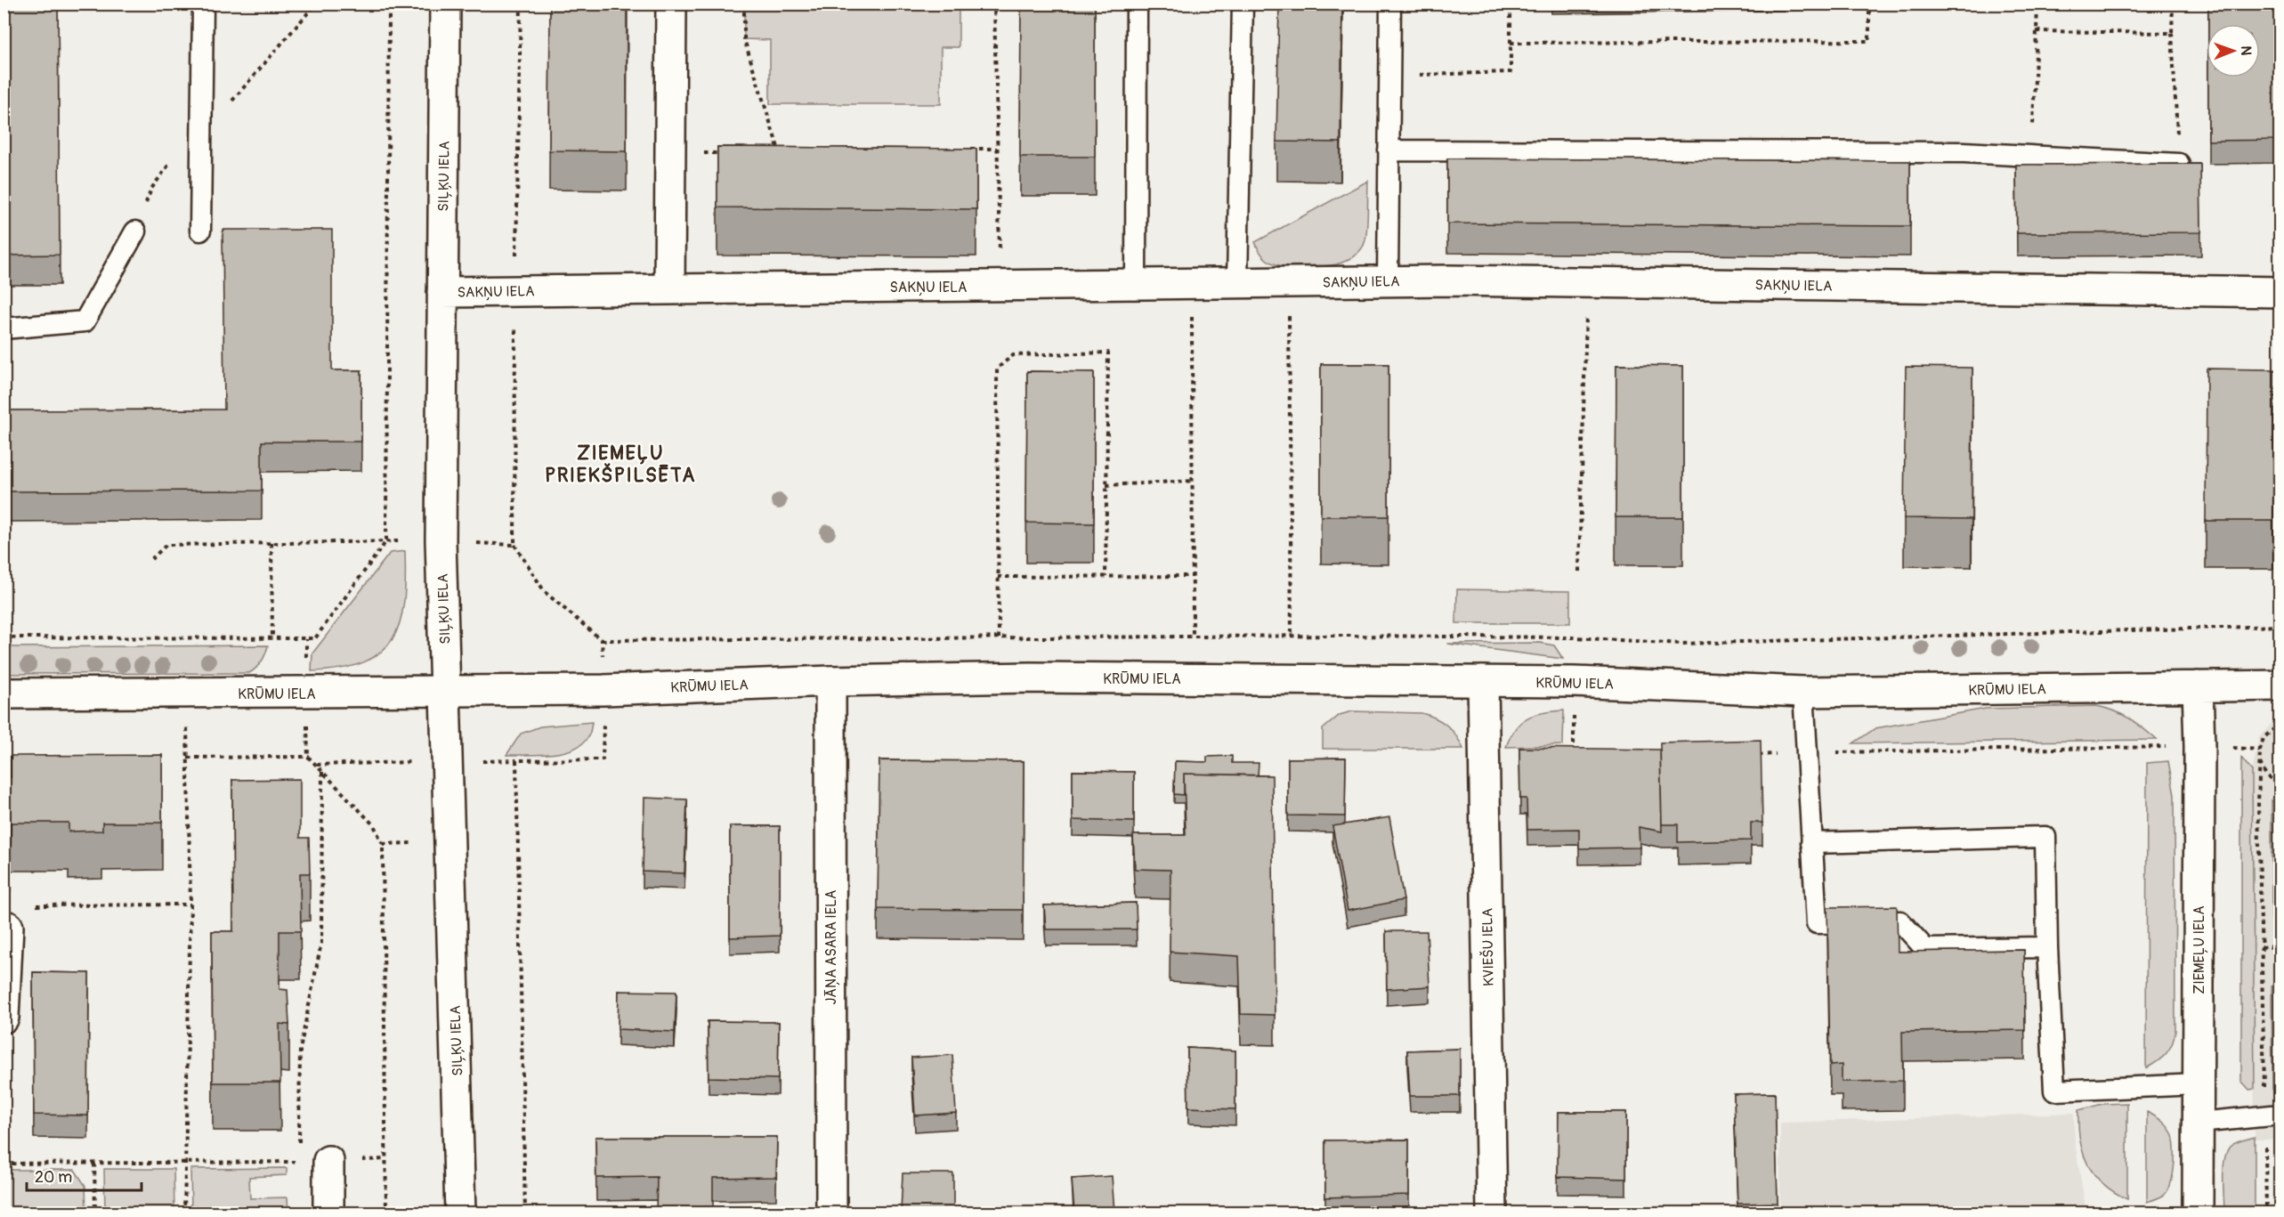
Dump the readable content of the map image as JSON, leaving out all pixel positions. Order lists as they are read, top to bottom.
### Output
{
  "streets": {
    "street": [
      "SIĻĶU IELA",
      "SAKŅU IELA",
      "KRŪMU IELA",
      "JĀŅA ASARA IELA",
      "KVIEŠU IELA",
      "ZIEMEĻU IELA"
    ]
  },
  "crossings": [
    ["SIĻĶU IELA", "SAKŅU IELA"],
    ["SIĻĶU IELA", "KRŪMU IELA"],
    ["KRŪMU IELA", "JĀŅA ASARA IELA"],
    ["KRŪMU IELA", "KVIEŠU IELA"],
    ["KRŪMU IELA", "ZIEMEĻU IELA"]
  ],
  "districts": ["ZIEMEĻU PRIEKŠPILSĒTA"],
  "scale_bar": "20 m",
  "north": "right"
}
